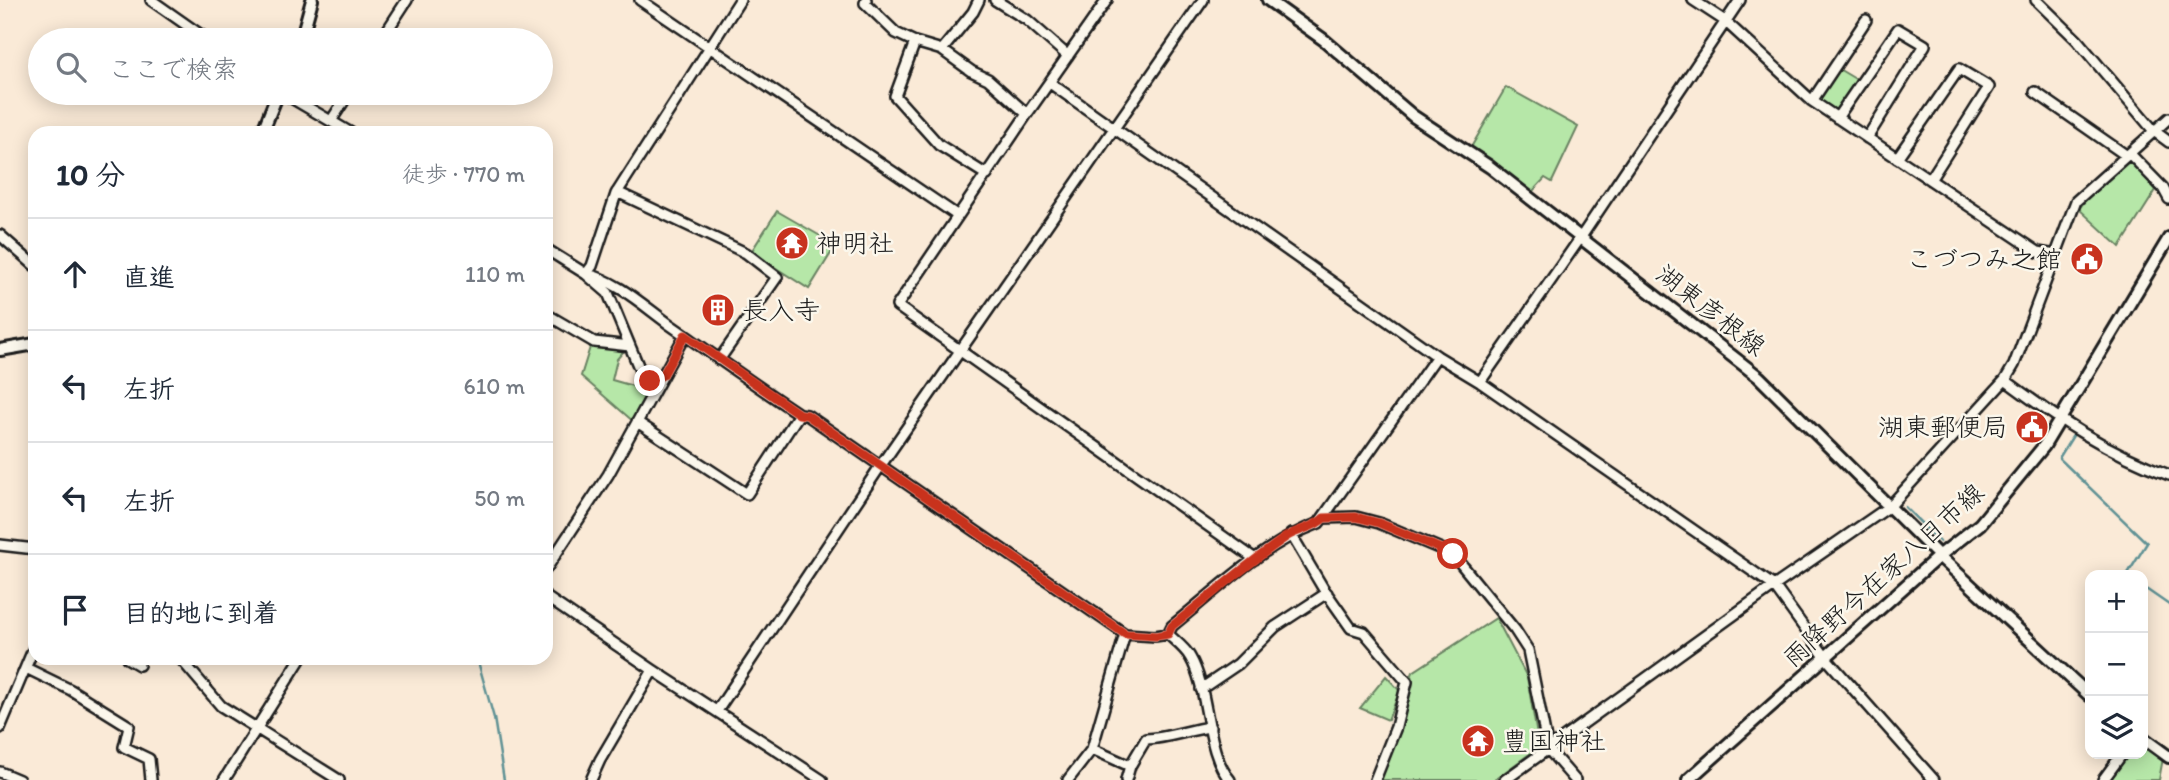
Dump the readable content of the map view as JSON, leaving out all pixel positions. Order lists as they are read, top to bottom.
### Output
{
  "streets": {
    "main road": ["湖東彦根線", "雨降野今在家八日市線"]
  },
  "crossings": [
    ["湖東彦根線", "雨降野今在家八日市線"]
  ],
  "places": {
    "temple": ["神明社", "豊国神社"],
    "public building": ["こづつみ之館", "湖東郵便局"],
    "building": ["長入寺"]
  },
  "page": {
    "search": "ここで検索",
    "heading": ["10 分", "徒歩 · 770 m"],
    "list": [
      ["直進", "110 m"],
      ["左折", "610 m"],
      ["左折", "50 m"],
      "目的地に到着"
    ],
    "map_buttons": ["+", "−"]
  }
}
